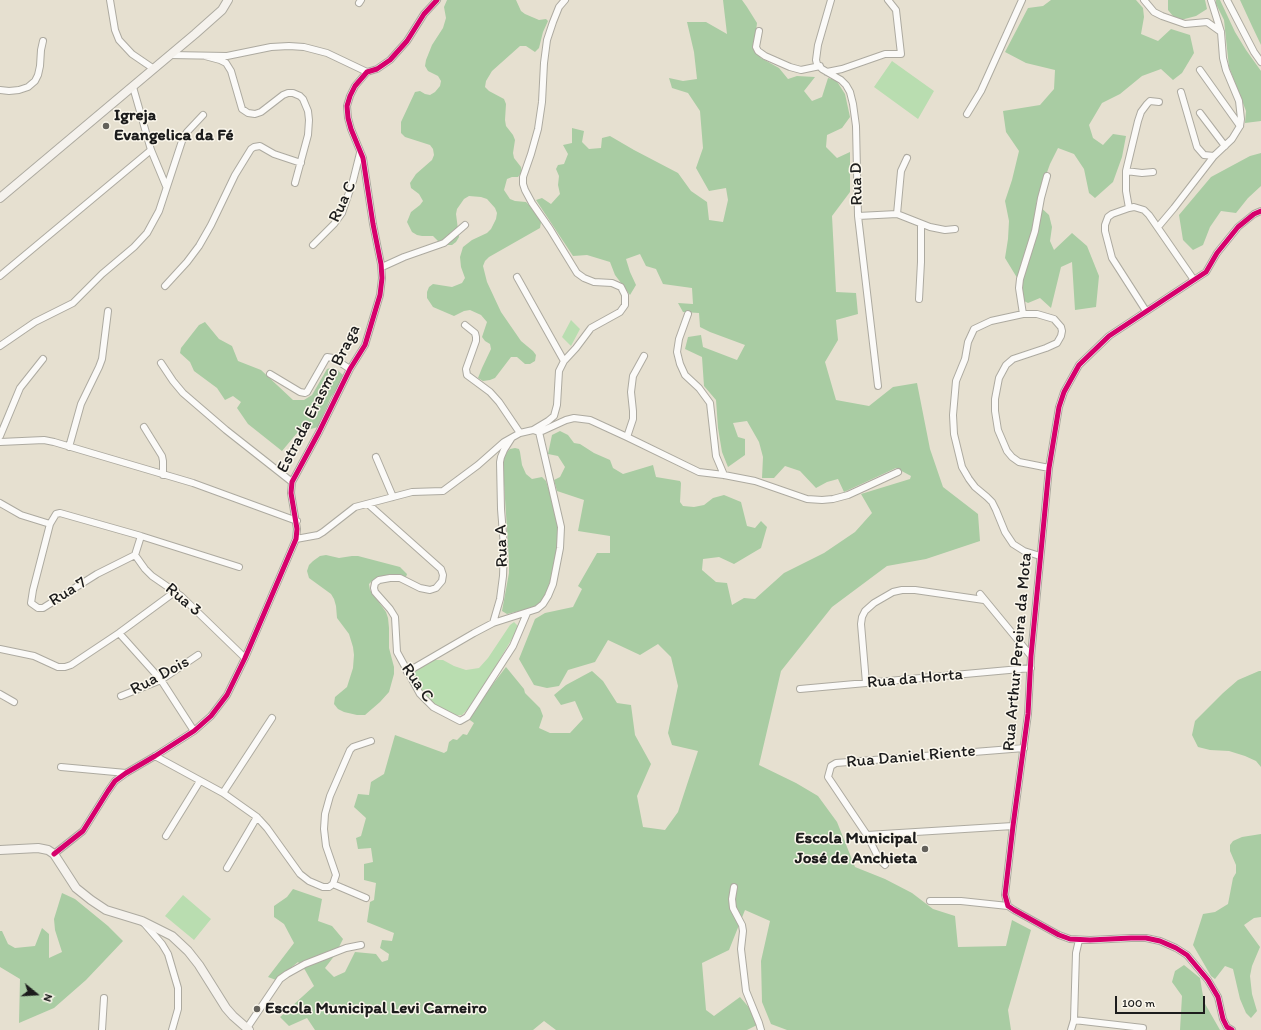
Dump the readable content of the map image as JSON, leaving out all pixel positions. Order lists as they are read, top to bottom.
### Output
{
  "streets": {
    "street": [
      "Rua D",
      "Rua C",
      "Estrada Erasmo Braga",
      "Rua A",
      "Rua 7",
      "Rua 3",
      "Rua Arthur Pereira da Mota",
      "Rua Dois",
      "Rua da Horta",
      "Rua Daniel Riente"
    ]
  },
  "crossings": [
    ["Rua C", "Estrada Erasmo Braga"],
    ["Estrada Erasmo Braga", "Rua 3"],
    ["Rua 7", "Rua 3"],
    ["Rua Arthur Pereira da Mota", "Rua da Horta"],
    ["Rua Arthur Pereira da Mota", "Rua Daniel Riente"]
  ],
  "places": ["Igreja Evangelica da Fé", "Escola Municipal José de Anchieta", "Escola Municipal Levi Carneiro"],
  "scale_bar": "100 m",
  "north": "right"
}
